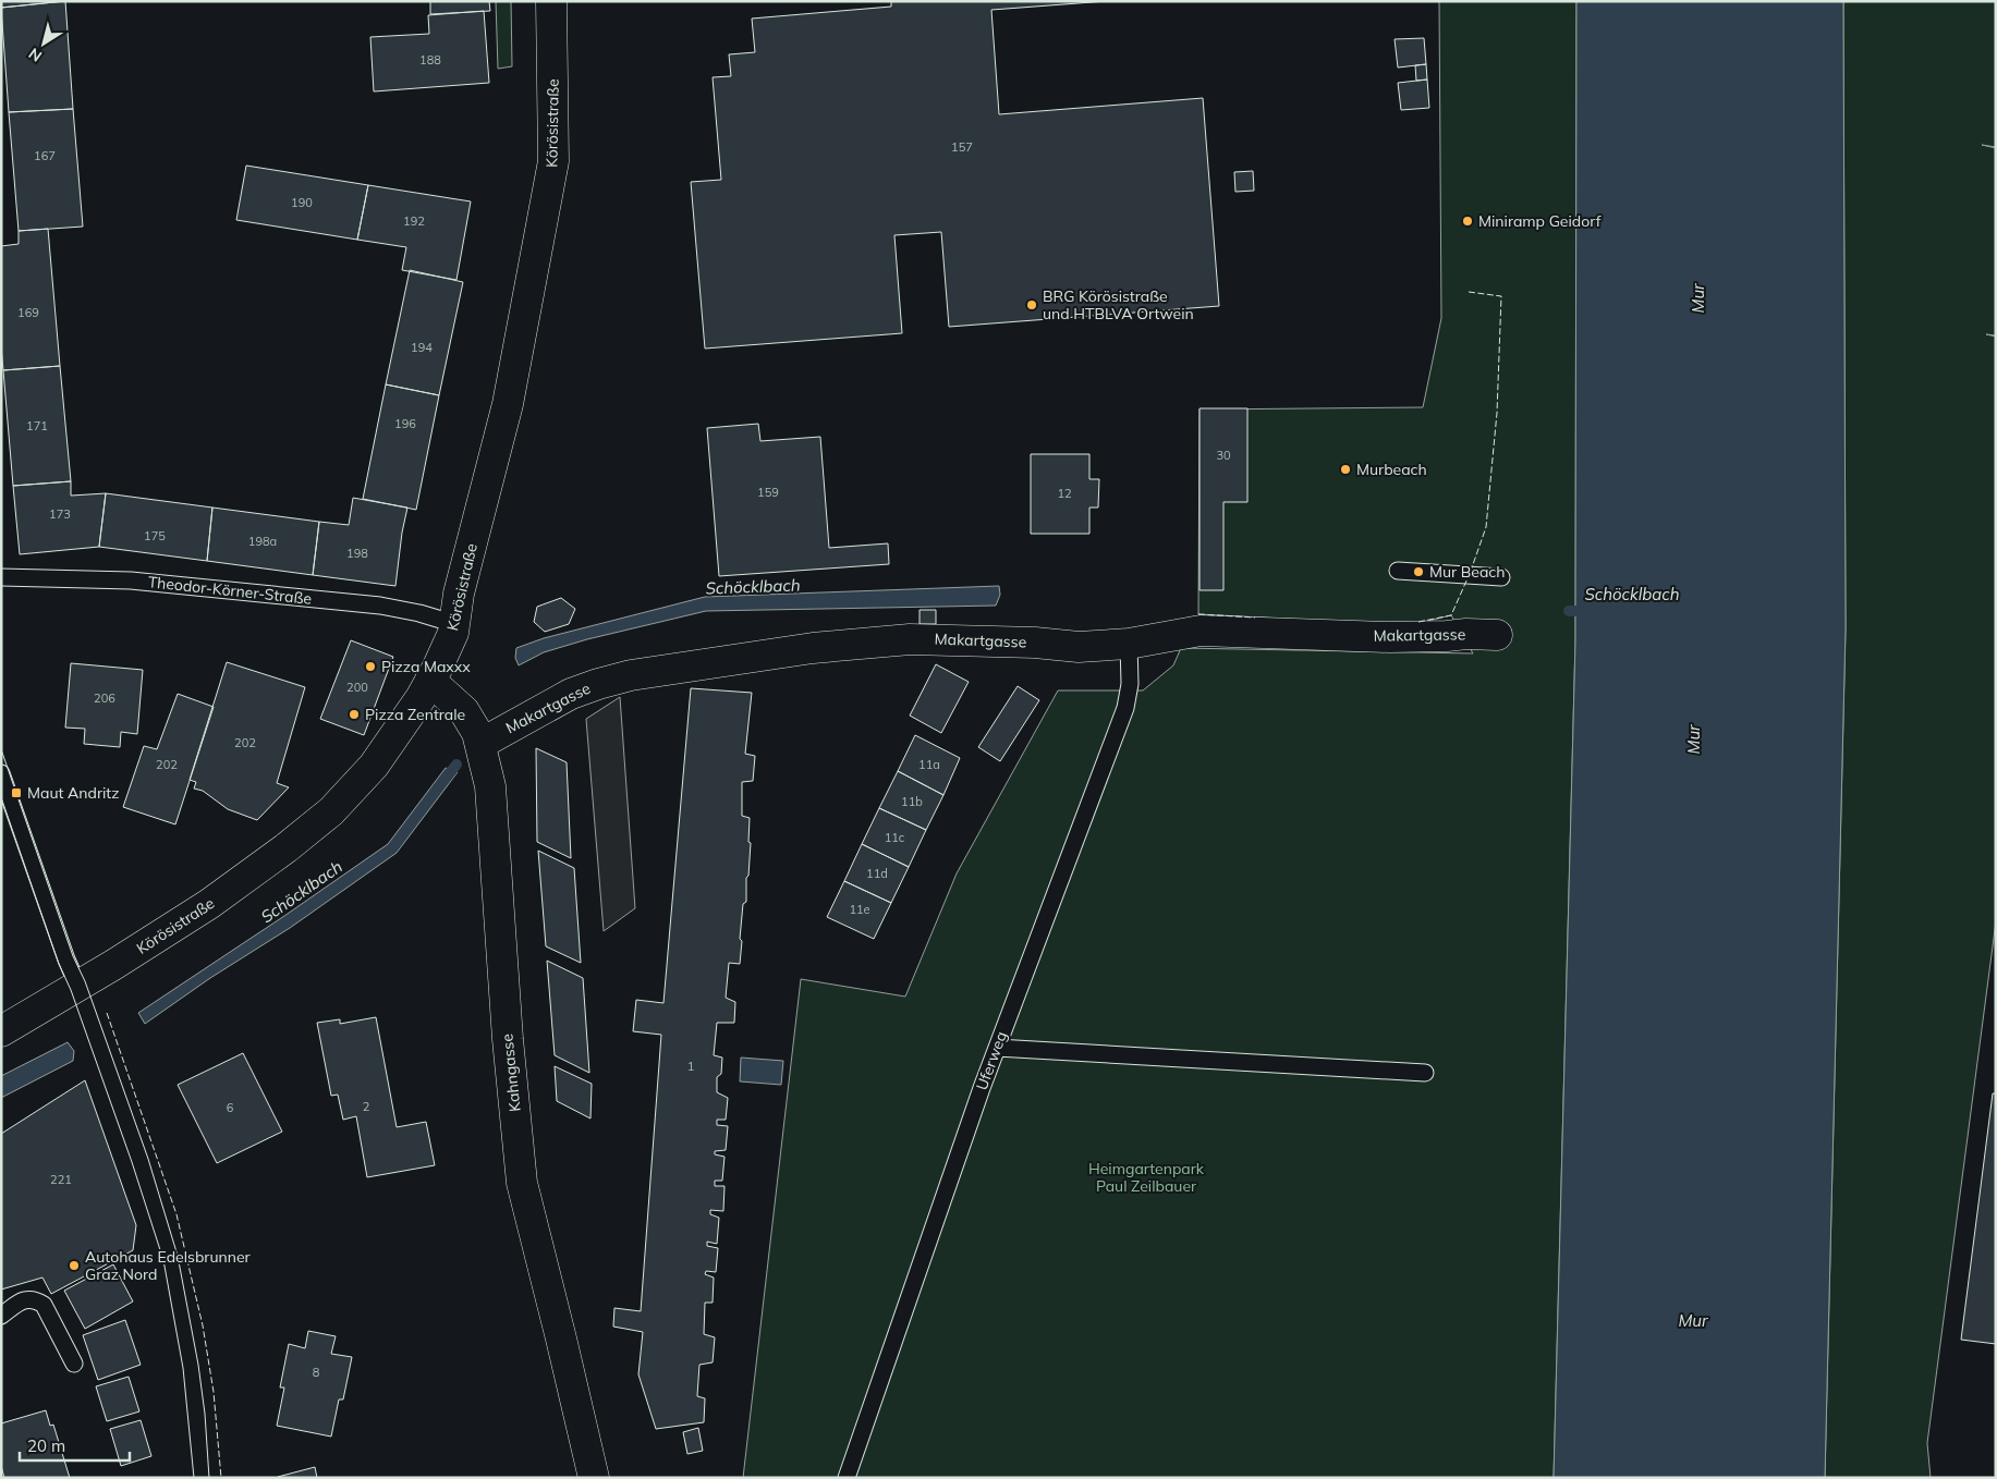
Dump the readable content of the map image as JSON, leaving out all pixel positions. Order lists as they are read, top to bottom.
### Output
{
  "streets": {
    "street": ["Körösistraße", "Makartgasse", "Kahngasse"],
    "lane": ["Theodor-Körner-Straße", "Uferweg"]
  },
  "crossings": [
    ["Körösistraße", "Theodor-Körner-Straße"],
    ["Makartgasse", "Uferweg"],
    ["Makartgasse", "Kahngasse"]
  ],
  "water": ["Mur", "Schöcklbach"],
  "parks": ["Heimgartenpark Paul Zeilbauer"],
  "places": {
    "other": [
      "Miniramp Geidorf",
      "BRG Körösistraße und HTBLVA Ortwein",
      "Murbeach",
      "Mur Beach",
      "Pizza Maxxx",
      "Pizza Zentrale",
      "Autohaus Edelsbrunner Graz Nord"
    ],
    "transit": ["Maut Andritz"]
  },
  "house_numbers": [
    "188",
    "157",
    "167",
    "190",
    "192",
    "169",
    "194",
    "196",
    "171",
    "30",
    "159",
    "12",
    "173",
    "175",
    "198a",
    "198",
    "200",
    "206",
    "202",
    "202",
    "11a",
    "11b",
    "11c",
    "11d",
    "11e",
    "1",
    "2",
    "6",
    "221",
    "8"
  ],
  "scale_bar": "20 m",
  "north": "bottom left"
}
